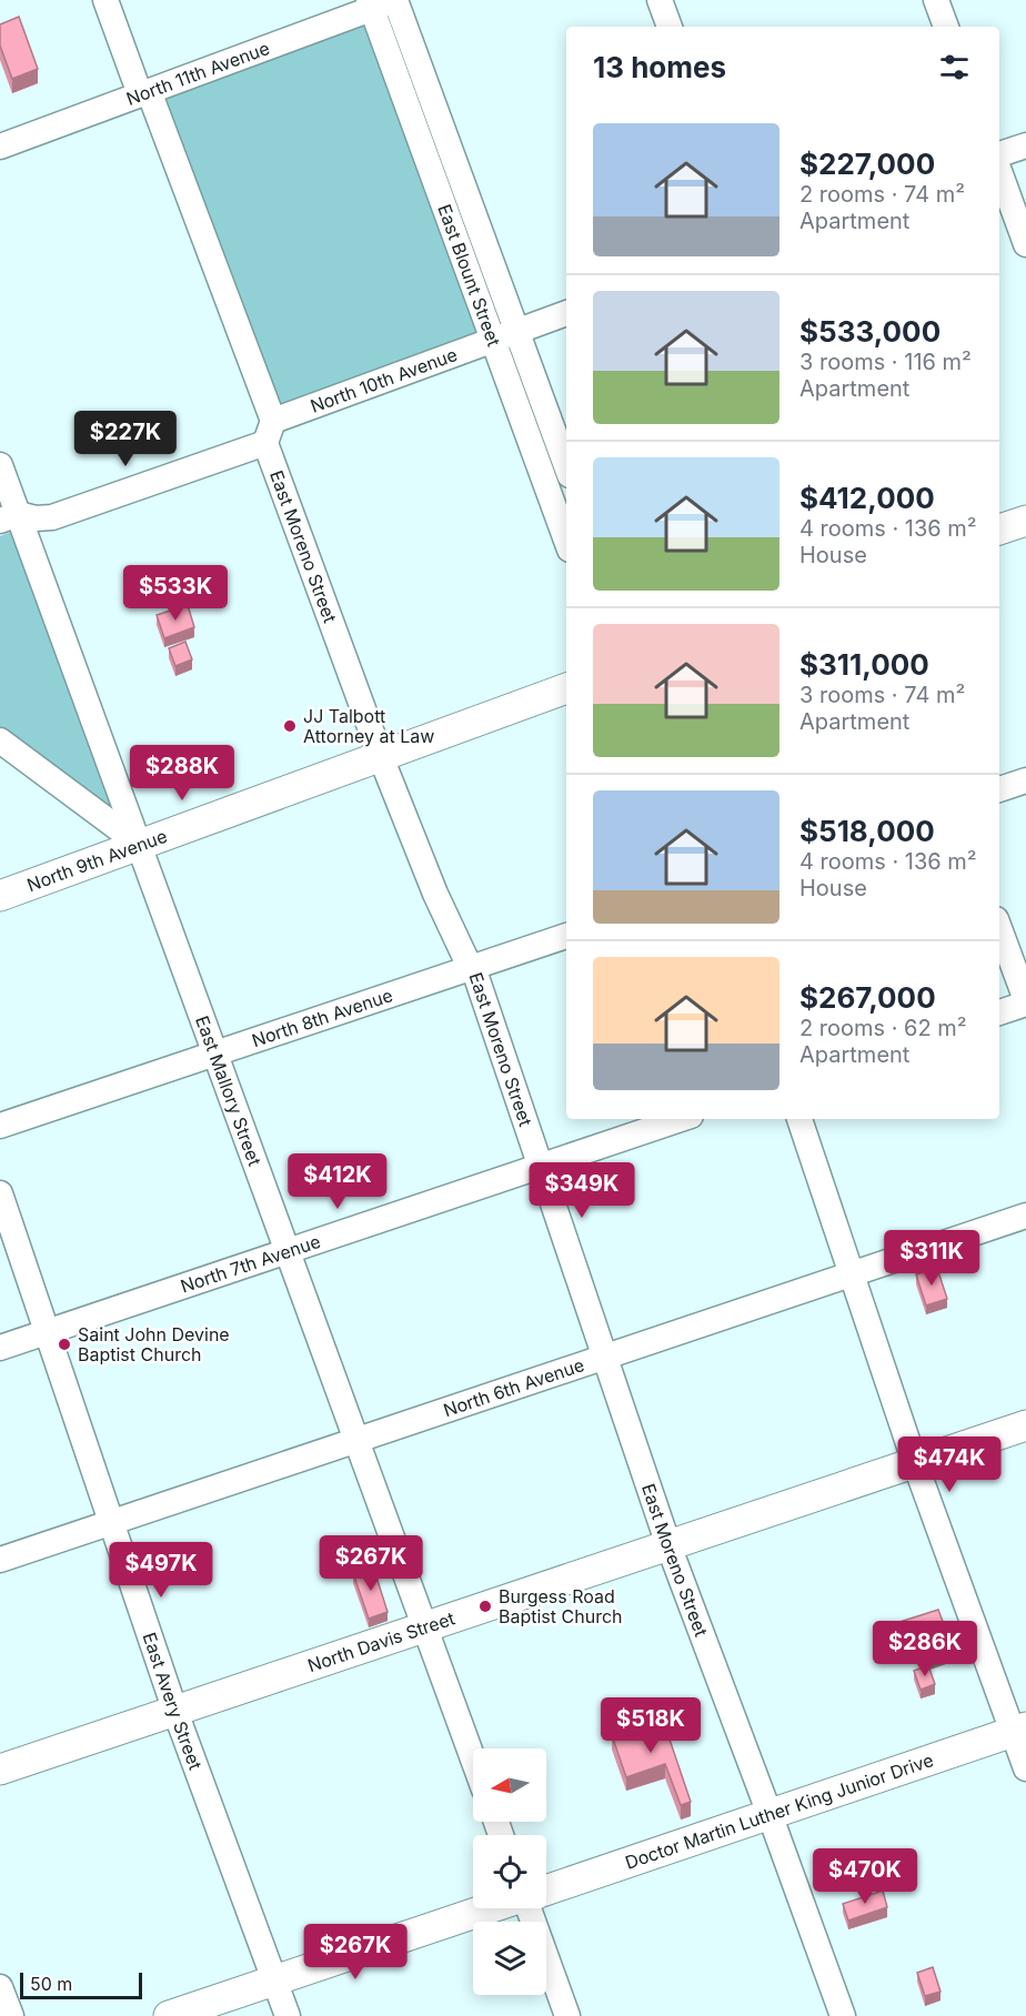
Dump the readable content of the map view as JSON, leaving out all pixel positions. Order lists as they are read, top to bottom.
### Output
{
  "streets": {
    "main road": ["North 9th Avenue", "North Davis Street", "Doctor Martin Luther King Junior Drive"],
    "street": [
      "North 11th Avenue",
      "East Blount Street",
      "North 10th Avenue",
      "East Moreno Street",
      "North 8th Avenue",
      "East Mallory Street",
      "North 7th Avenue",
      "North 6th Avenue",
      "East Avery Street"
    ]
  },
  "crossings": [
    ["North 11th Avenue", "East Blount Street"],
    ["North 11th Avenue", "East Moreno Street"],
    ["East Blount Street", "North 10th Avenue"],
    ["North 10th Avenue", "East Moreno Street"],
    ["North 10th Avenue", "East Mallory Street"],
    ["East Moreno Street", "North 9th Avenue"],
    ["East Moreno Street", "North 8th Avenue"],
    ["East Moreno Street", "North 7th Avenue"],
    ["East Moreno Street", "North 6th Avenue"],
    ["East Moreno Street", "North Davis Street"],
    ["East Moreno Street", "Doctor Martin Luther King Junior Drive"],
    ["North 9th Avenue", "East Mallory Street"],
    ["North 8th Avenue", "East Mallory Street"],
    ["East Mallory Street", "North 7th Avenue"],
    ["East Mallory Street", "North 6th Avenue"],
    ["East Mallory Street", "North Davis Street"],
    ["North 7th Avenue", "East Avery Street"],
    ["North 6th Avenue", "East Avery Street"],
    ["North Davis Street", "East Avery Street"]
  ],
  "places": ["JJ Talbott Attorney at Law", "Saint John Devine Baptist Church", "Burgess Road Baptist Church"],
  "scale_bar": "50 m",
  "north": "left",
  "page": {
    "heading": "13 homes",
    "list": [
      {
        "name": "$227,000",
        "note": "2 rooms · 74 m² · Apartment"
      },
      {
        "name": "$533,000",
        "note": "3 rooms · 116 m² · Apartment"
      },
      {
        "name": "$412,000",
        "note": "4 rooms · 136 m² · House"
      },
      {
        "name": "$311,000",
        "note": "3 rooms · 74 m² · Apartment"
      },
      {
        "name": "$518,000",
        "note": "4 rooms · 136 m² · House"
      },
      {
        "name": "$267,000",
        "note": "2 rooms · 62 m² · Apartment"
      }
    ],
    "price": [
      "$227K",
      "$533K",
      "$288K",
      "$412K",
      "$349K",
      "$311K",
      "$474K",
      "$267K",
      "$497K",
      "$286K",
      "$518K",
      "$470K",
      "$267K"
    ],
    "scale": "50 m"
  }
}
